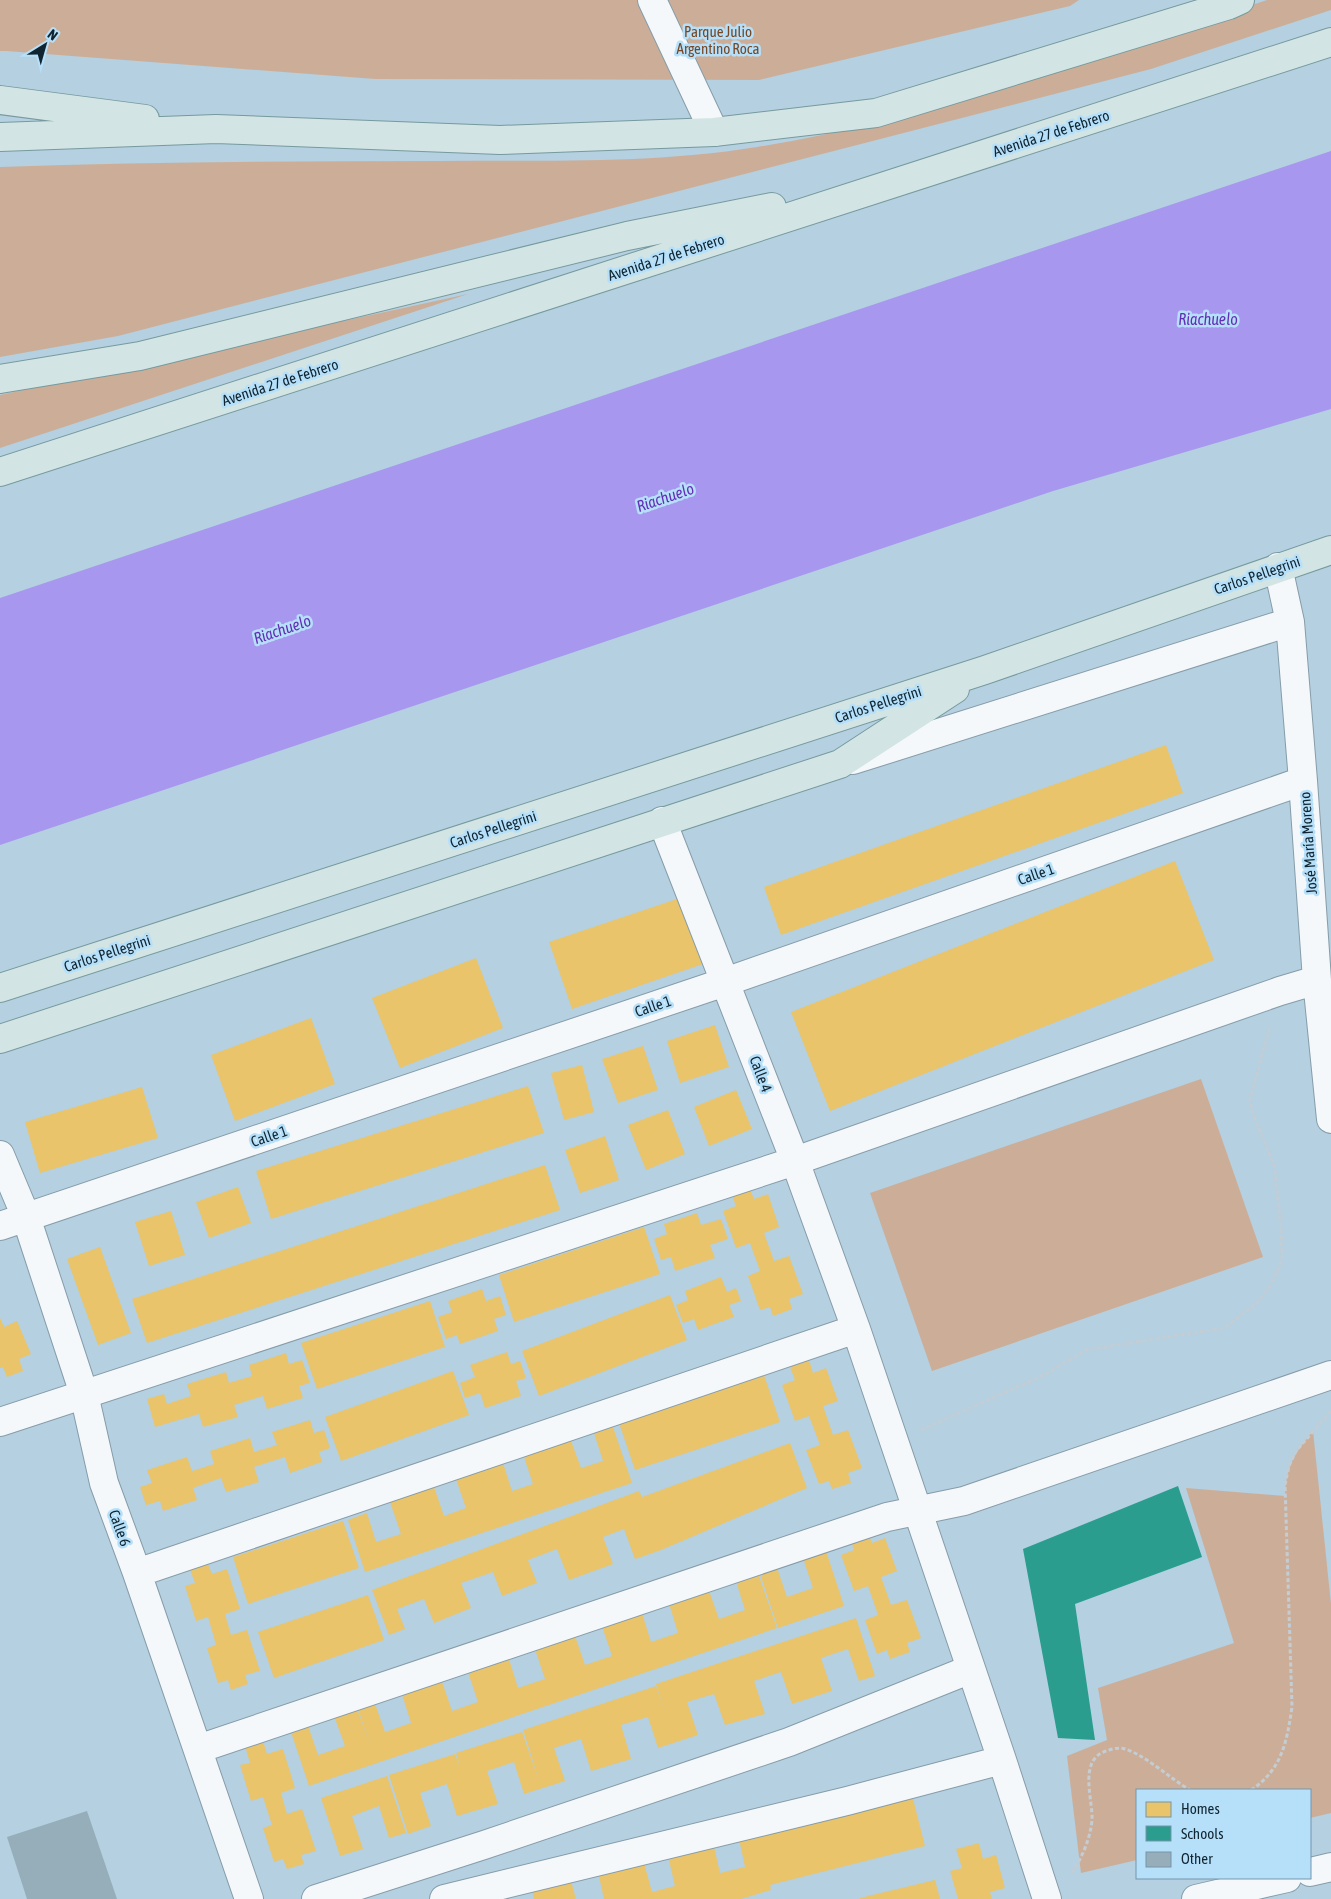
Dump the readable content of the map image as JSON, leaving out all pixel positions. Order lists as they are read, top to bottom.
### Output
{
  "streets": {
    "main road": ["Avenida 27 de Febrero", "Carlos Pellegrini"],
    "street": [
      "José María Moreno",
      "Calle 1",
      "Calle 4",
      "Calle 6"
    ]
  },
  "crossings": [
    ["Carlos Pellegrini", "José María Moreno"],
    ["Carlos Pellegrini", "Calle 4"],
    ["José María Moreno", "Calle 1"],
    ["Calle 1", "Calle 4"],
    ["Calle 1", "Calle 6"]
  ],
  "water": ["Riachuelo"],
  "parks": ["Parque Julio Argentino Roca"],
  "legend": ["Homes", "Schools", "Other"],
  "north": "top right"
}
